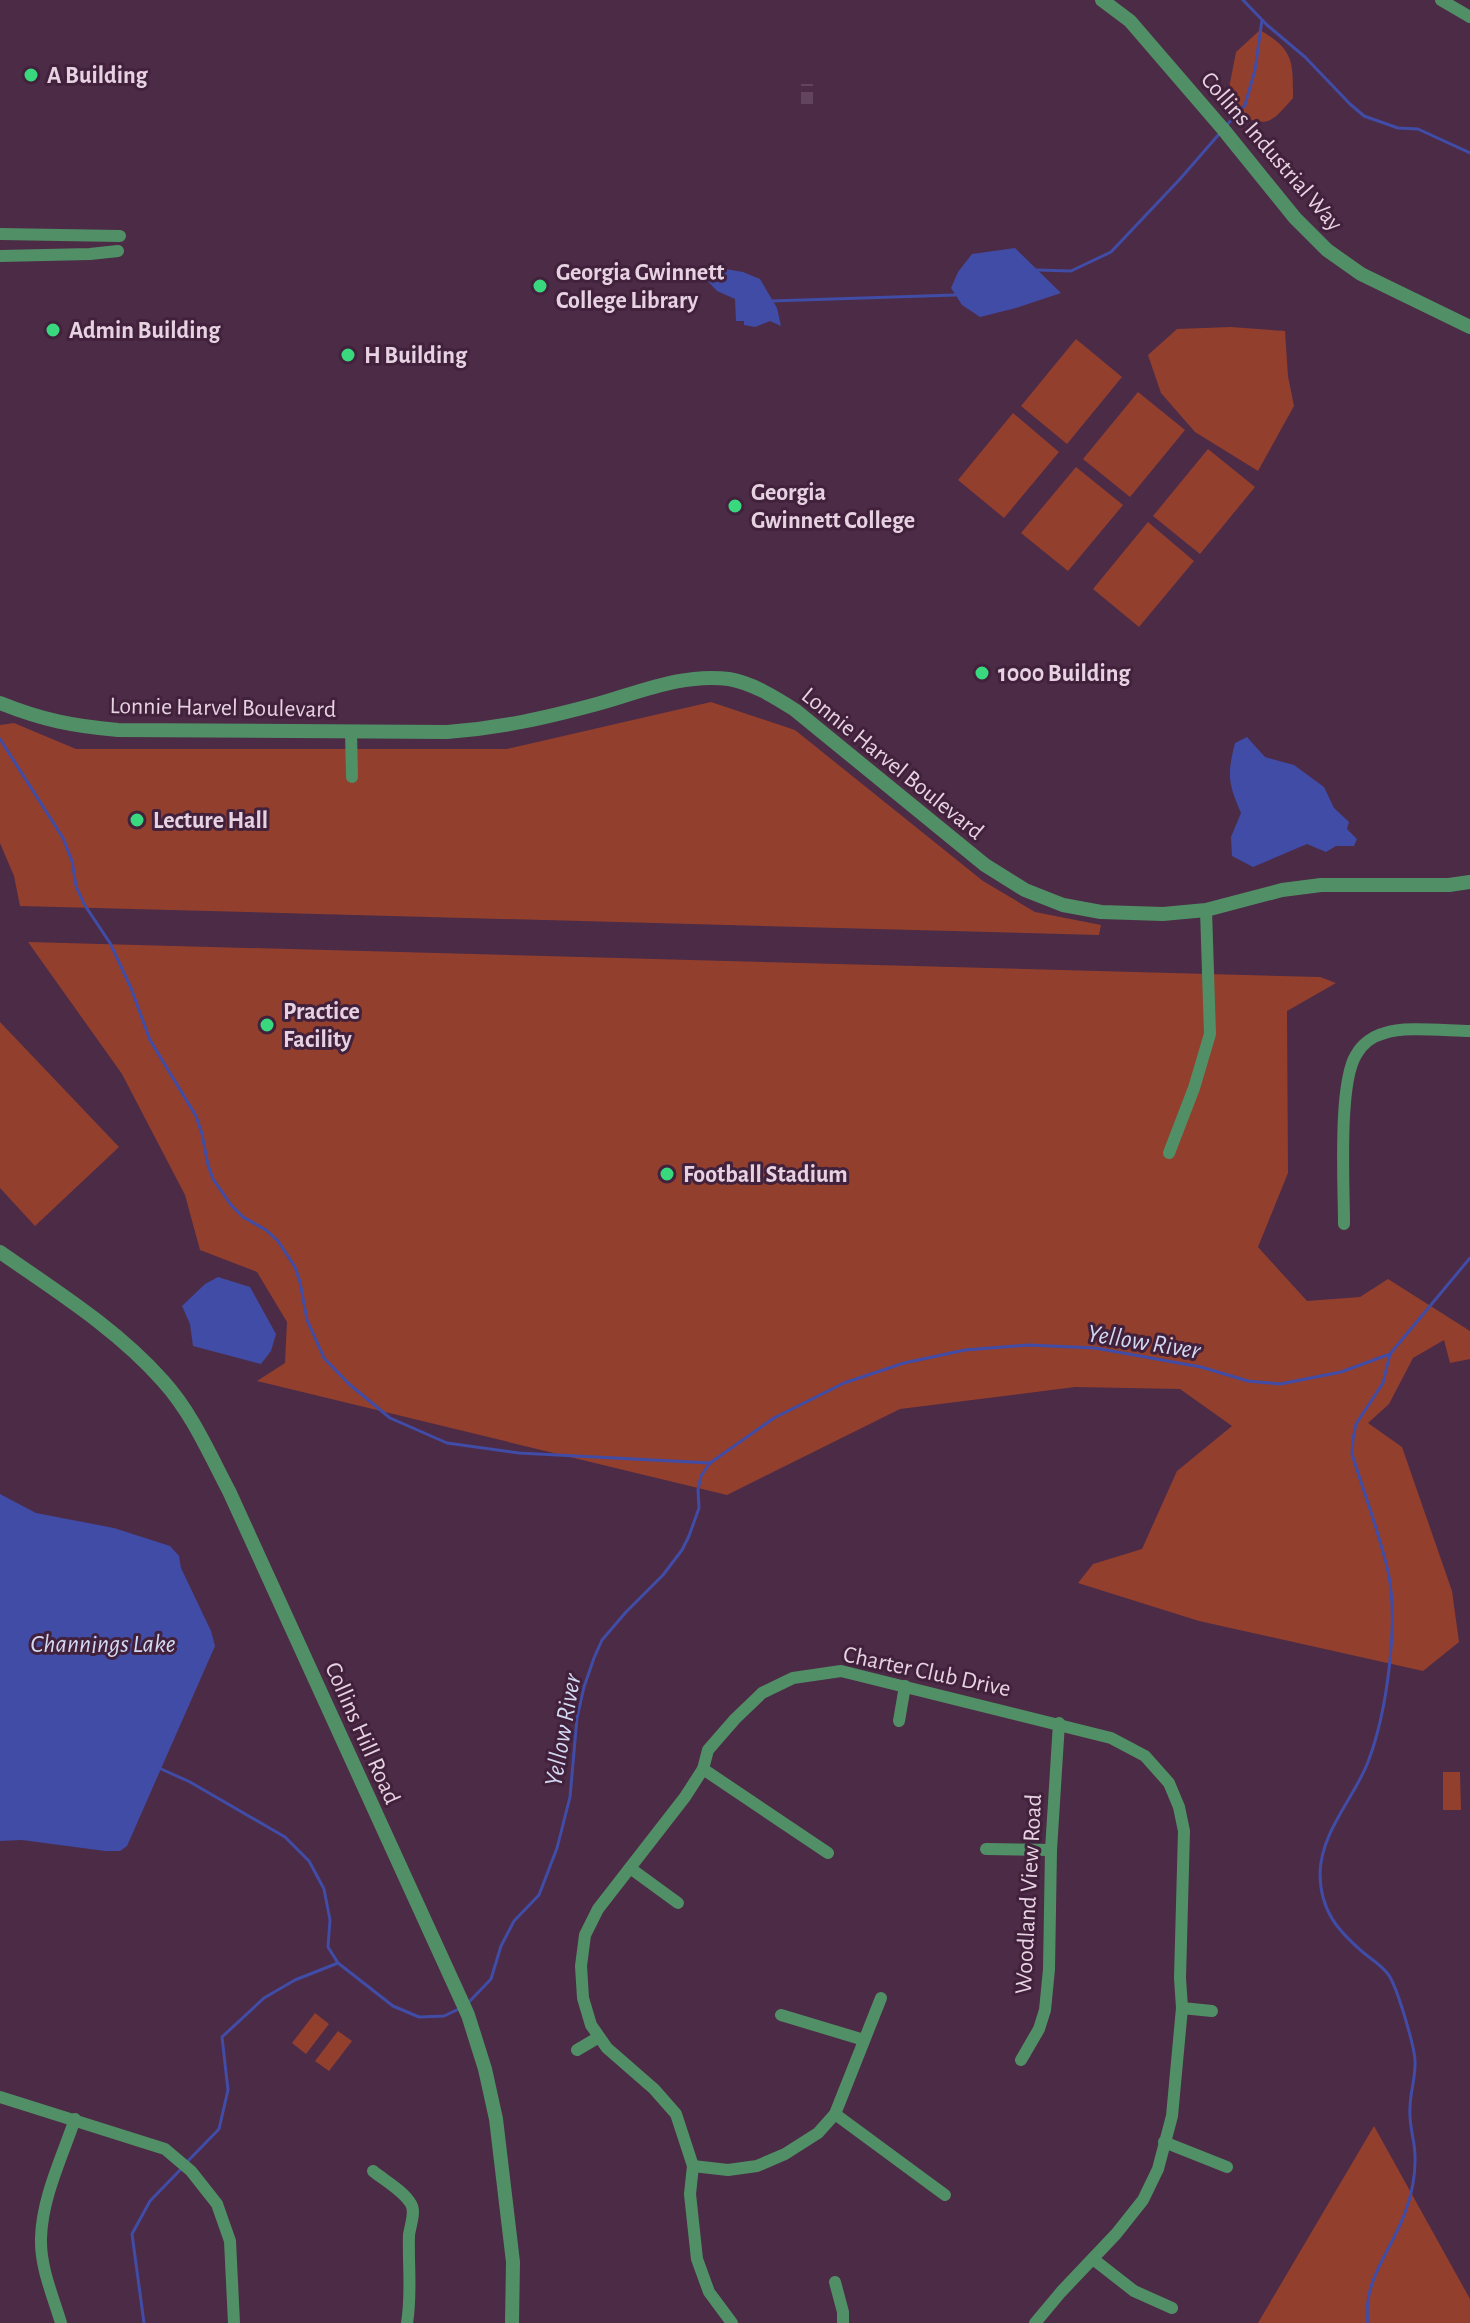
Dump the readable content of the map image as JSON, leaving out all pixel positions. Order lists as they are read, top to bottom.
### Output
{
  "streets": {
    "street": [
      "Collins Industrial Way",
      "Lonnie Harvel Boulevard",
      "Charter Club Drive",
      "Collins Hill Road",
      "Woodland View Road"
    ]
  },
  "crossings": [
    ["Charter Club Drive", "Woodland View Road"]
  ],
  "water": ["Yellow River", "Channings Lake"],
  "places": [
    "A Building",
    "Georgia Gwinnett College Library",
    "Admin Building",
    "H Building",
    "Georgia Gwinnett College",
    "1000 Building",
    "Lecture Hall",
    "Practice Facility",
    "Football Stadium"
  ]
}
